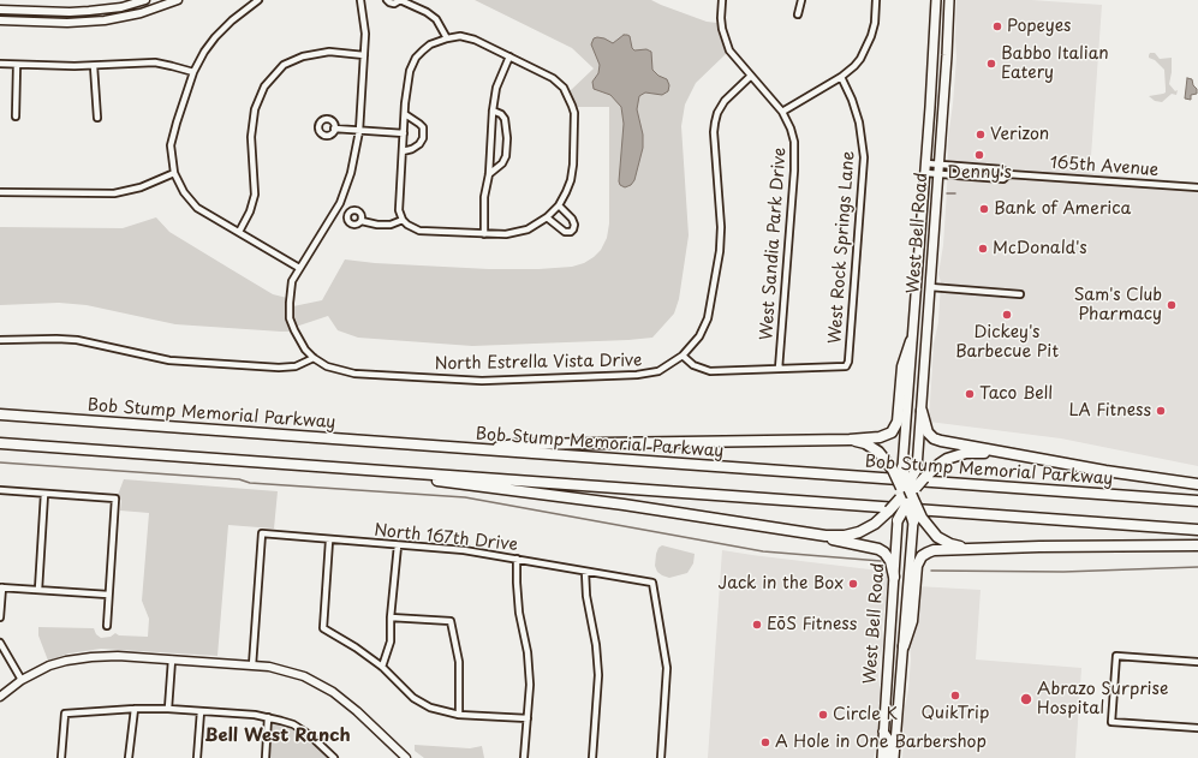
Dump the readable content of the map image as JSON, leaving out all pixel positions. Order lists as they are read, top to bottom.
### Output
{
  "streets": {
    "highway": ["Bob Stump Memorial Parkway"],
    "main road": ["West Bell Road"],
    "street": [
      "165th Avenue",
      "West Sandia Park Drive",
      "West Rock Springs Lane",
      "North Estrella Vista Drive",
      "North 167th Drive"
    ]
  },
  "crossings": [
    ["165th Avenue", "West Bell Road"],
    ["West Sandia Park Drive", "West Rock Springs Lane"],
    ["West Sandia Park Drive", "North Estrella Vista Drive"]
  ],
  "districts": ["Bell West Ranch"],
  "places": [
    "Popeyes",
    "Babbo Italian Eatery",
    "Verizon",
    "Denny's",
    "Bank of America",
    "McDonald's",
    "Sam's Club Pharmacy",
    "Dickey's Barbecue Pit",
    "Taco Bell",
    "LA Fitness",
    "Jack in the Box",
    "EōS Fitness",
    "QuikTrip",
    "Abrazo Surprise Hospital",
    "Circle K",
    "A Hole in One Barbershop"
  ]
}
